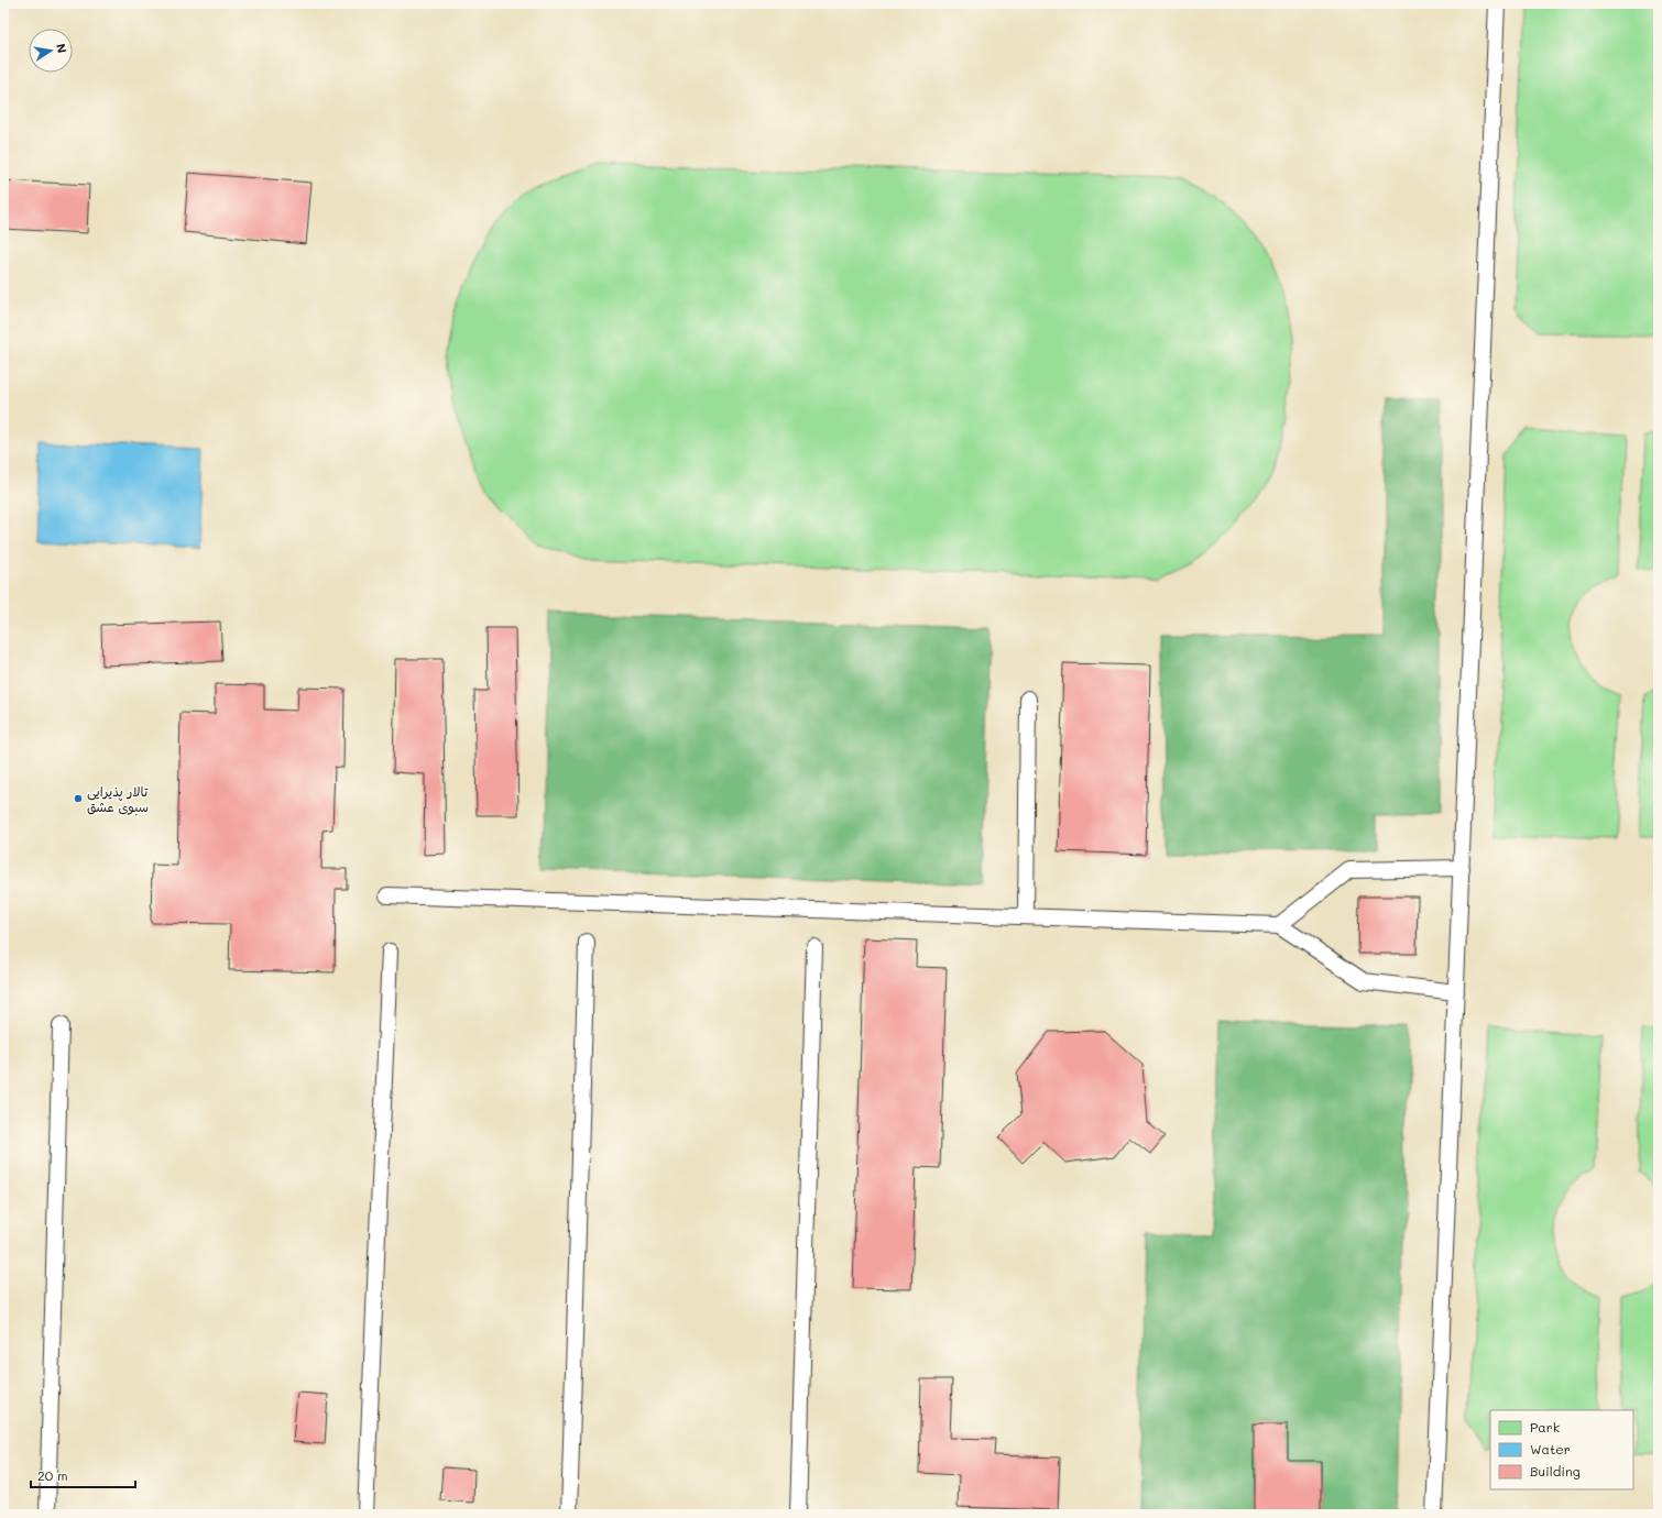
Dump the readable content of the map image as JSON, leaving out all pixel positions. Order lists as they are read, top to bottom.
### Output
{
  "places": ["تالار پذیرایی سبوی عشق"],
  "legend": ["Park", "Water", "Building"],
  "scale_bar": "20 m",
  "north": "right"
}
